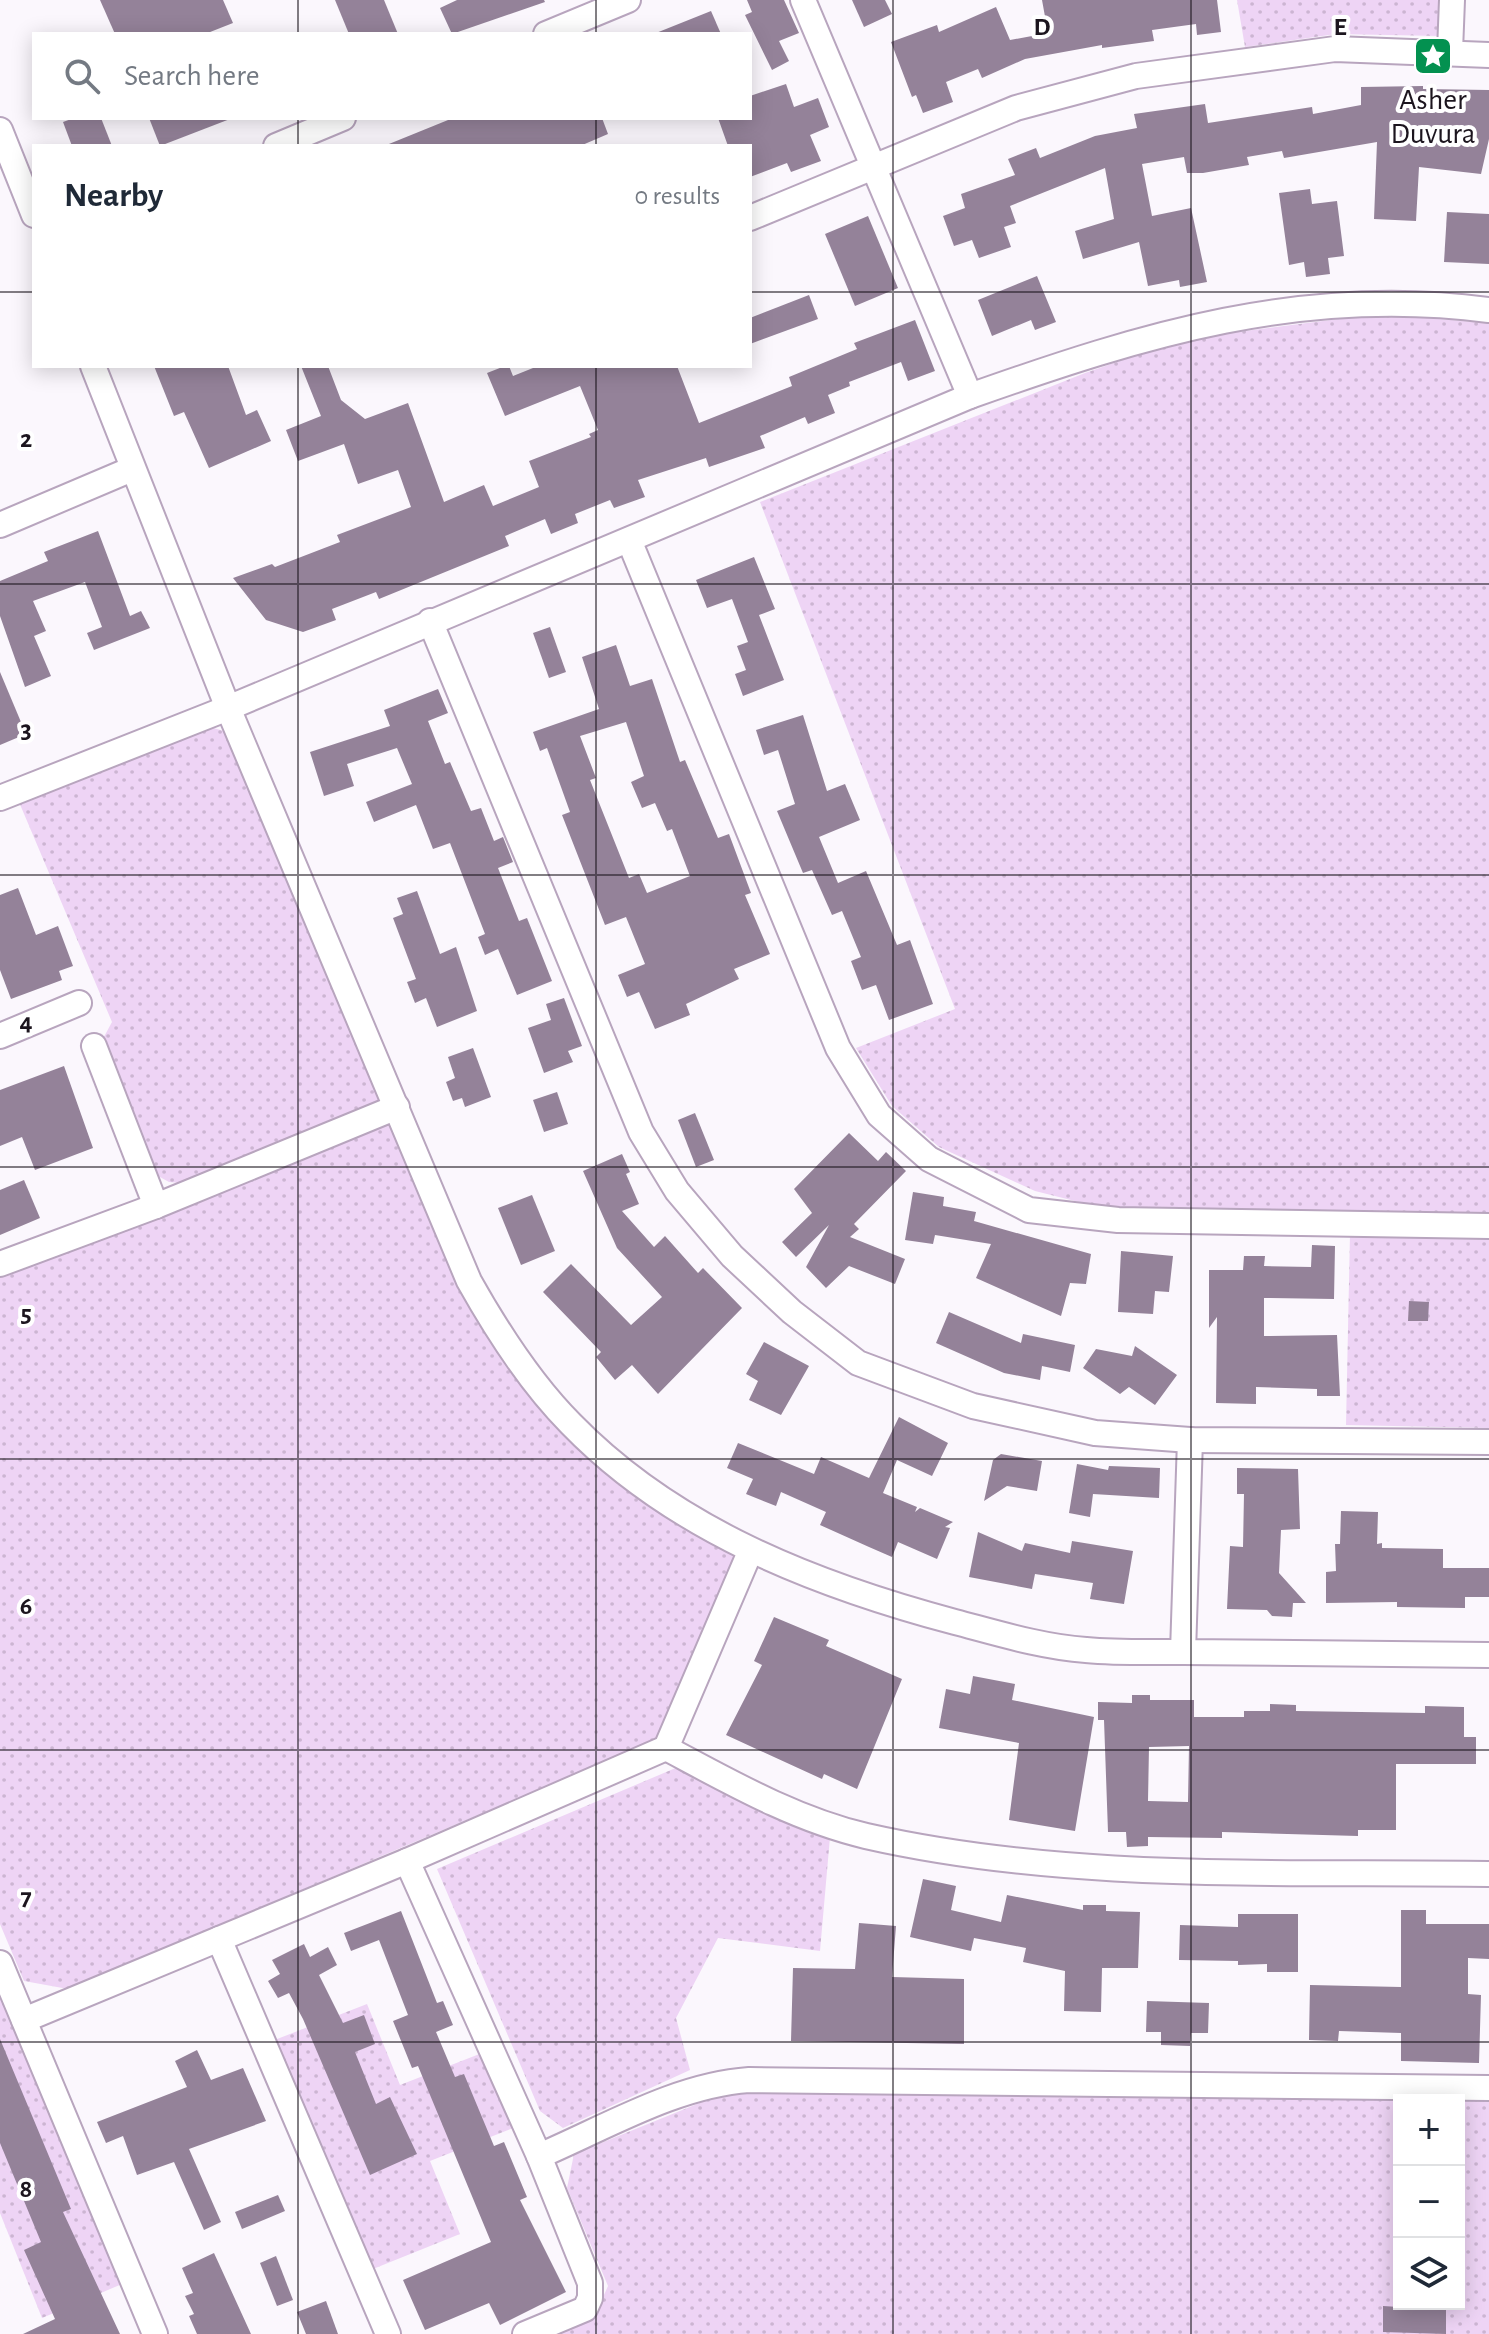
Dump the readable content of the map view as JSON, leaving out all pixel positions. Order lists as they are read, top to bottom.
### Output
{
  "places": {
    "place": ["Asher Duvura"]
  },
  "page": {
    "search": "Search here",
    "heading": ["Nearby", "0 results"],
    "map_buttons": ["+", "−"]
  },
  "grid": {
    "columns": ["D", "E"],
    "rows": [
      "2",
      "3",
      "4",
      "5",
      "6",
      "7",
      "8"
    ]
  }
}
